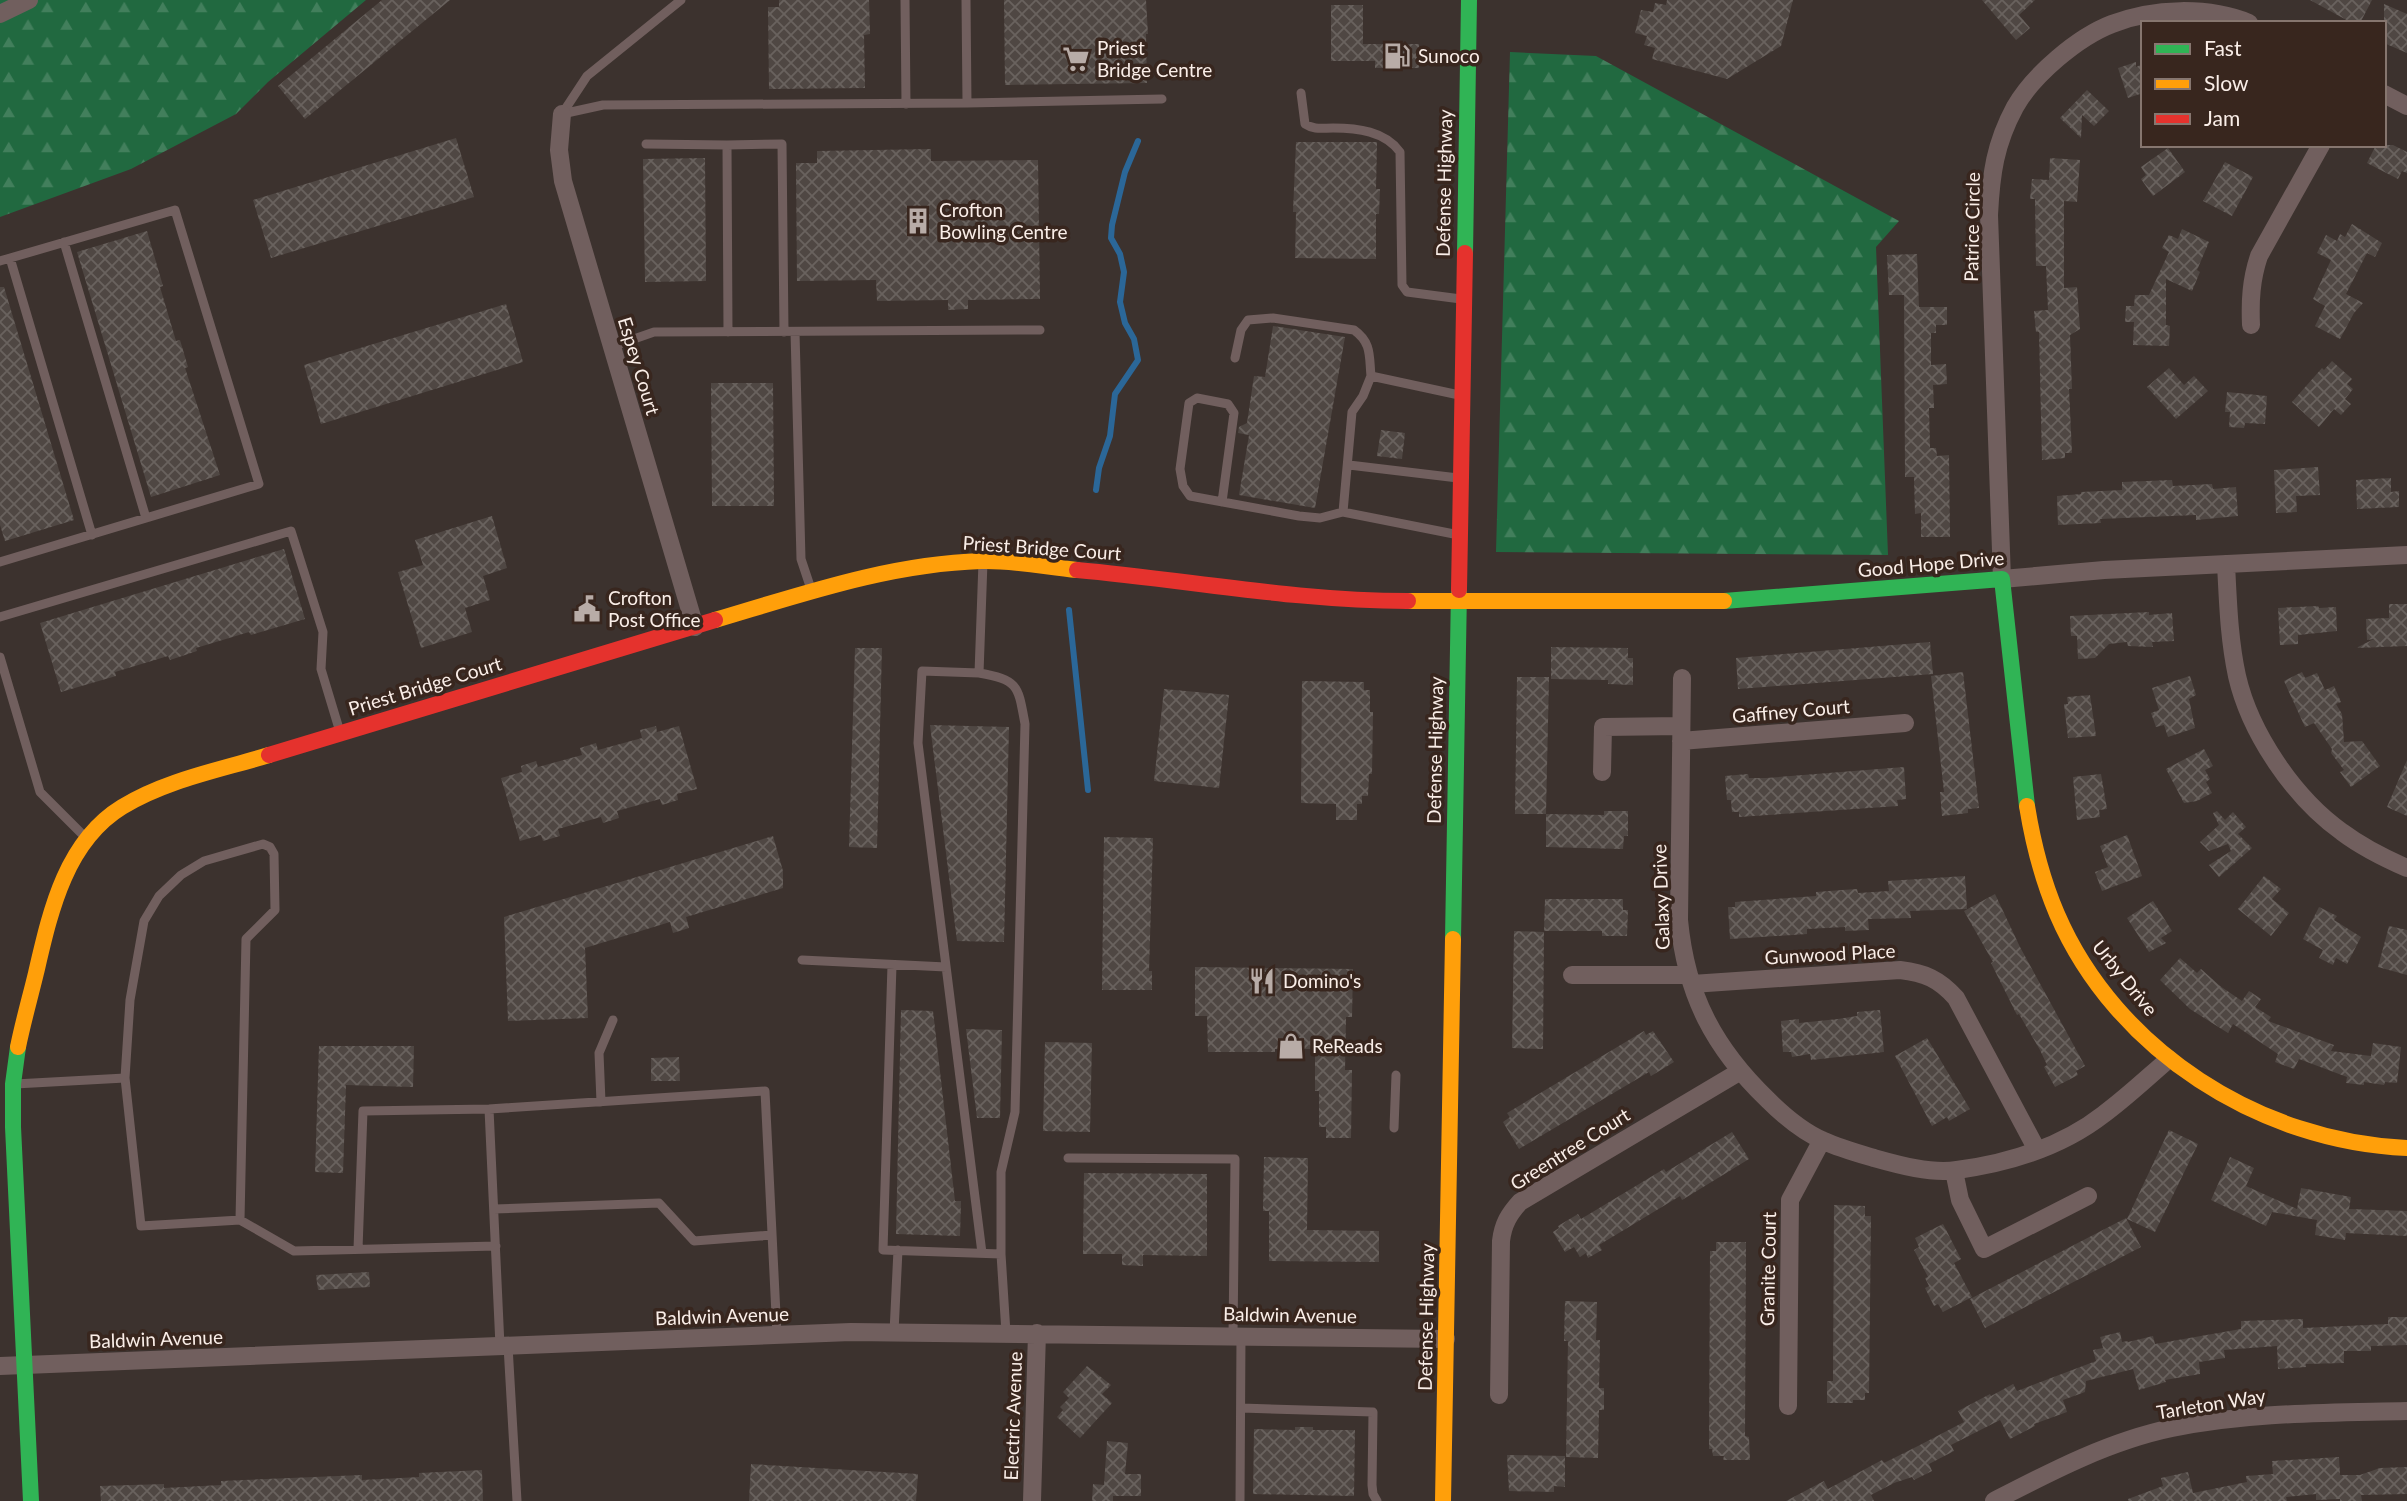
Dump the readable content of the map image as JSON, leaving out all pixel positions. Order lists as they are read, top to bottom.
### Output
{
  "streets": {
    "street": [
      "Defense Highway",
      "Patrice Circle",
      "Espey Court",
      "Priest Bridge Court",
      "Good Hope Drive",
      "Gaffney Court",
      "Galaxy Drive",
      "Gunwood Place",
      "Urby Drive",
      "Greentree Court",
      "Granite Court",
      "Baldwin Avenue",
      "Tarleton Way",
      "Electric Avenue"
    ]
  },
  "crossings": [
    ["Defense Highway", "Priest Bridge Court"],
    ["Defense Highway", "Good Hope Drive"],
    ["Defense Highway", "Baldwin Avenue"],
    ["Patrice Circle", "Good Hope Drive"],
    ["Patrice Circle", "Urby Drive"],
    ["Espey Court", "Priest Bridge Court"],
    ["Priest Bridge Court", "Good Hope Drive"],
    ["Priest Bridge Court", "Baldwin Avenue"],
    ["Good Hope Drive", "Urby Drive"],
    ["Gaffney Court", "Galaxy Drive"],
    ["Galaxy Drive", "Gunwood Place"],
    ["Galaxy Drive", "Urby Drive"],
    ["Galaxy Drive", "Greentree Court"],
    ["Galaxy Drive", "Granite Court"],
    ["Baldwin Avenue", "Electric Avenue"]
  ],
  "places": {
    "fuel station": ["Sunoco"],
    "supermarket": ["Priest Bridge Centre"],
    "building": ["Crofton Bowling Centre"],
    "public building": ["Crofton Post Office"],
    "restaurant": ["Domino's"],
    "shop": ["ReReads"]
  },
  "legend": ["Fast", "Slow", "Jam"]
}
